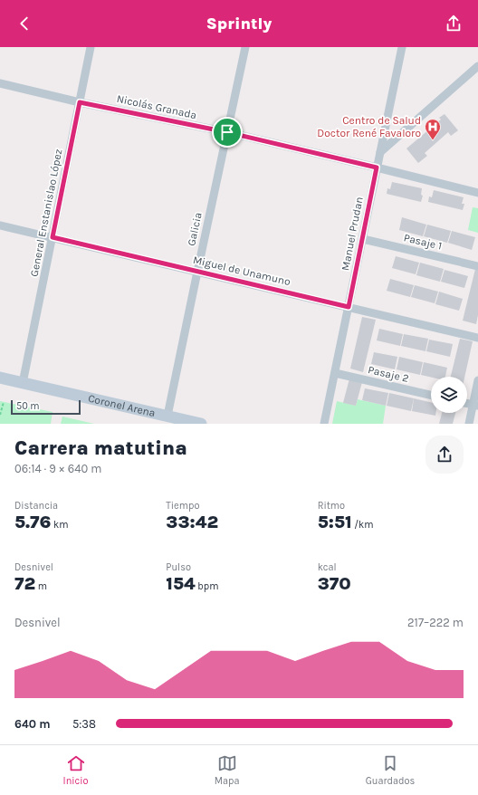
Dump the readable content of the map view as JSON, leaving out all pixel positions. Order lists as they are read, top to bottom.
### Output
{
  "streets": {
    "street": [
      "Nicolás Granada",
      "General Enstanislao López",
      "Galicia",
      "Manuel Prudan",
      "Pasaje 1",
      "Miguel de Unamuno",
      "Pasaje 2",
      "Coronel Arena"
    ]
  },
  "crossings": [
    ["Nicolás Granada", "General Enstanislao López"],
    ["Nicolás Granada", "Galicia"],
    ["Nicolás Granada", "Manuel Prudan"],
    ["General Enstanislao López", "Miguel de Unamuno"],
    ["General Enstanislao López", "Coronel Arena"],
    ["Galicia", "Miguel de Unamuno"],
    ["Galicia", "Coronel Arena"],
    ["Manuel Prudan", "Pasaje 1"],
    ["Manuel Prudan", "Miguel de Unamuno"],
    ["Manuel Prudan", "Pasaje 2"]
  ],
  "places": {
    "hospital": ["Centro de Salud Doctor René Favaloro"]
  },
  "scale_bar": "50 m",
  "page": {
    "header": "Sprintly",
    "scale": "50 m",
    "heading": ["Carrera matutina", "06:14 · 9 × 640 m"],
    "stats": [
      ["Distancia", "5.76 km"],
      ["Tiempo", "33:42"],
      ["Ritmo", "5:51 /km"],
      ["Desnivel", "72 m"],
      ["Pulso", "154 bpm"],
      ["kcal", "370"]
    ],
    "chart": ["Desnivel", "217–222 m"],
    "list": [
      {
        "name": "640 m",
        "note": "5:38"
      }
    ],
    "tabs": ["Inicio", "Mapa", "Guardados"]
  }
}
